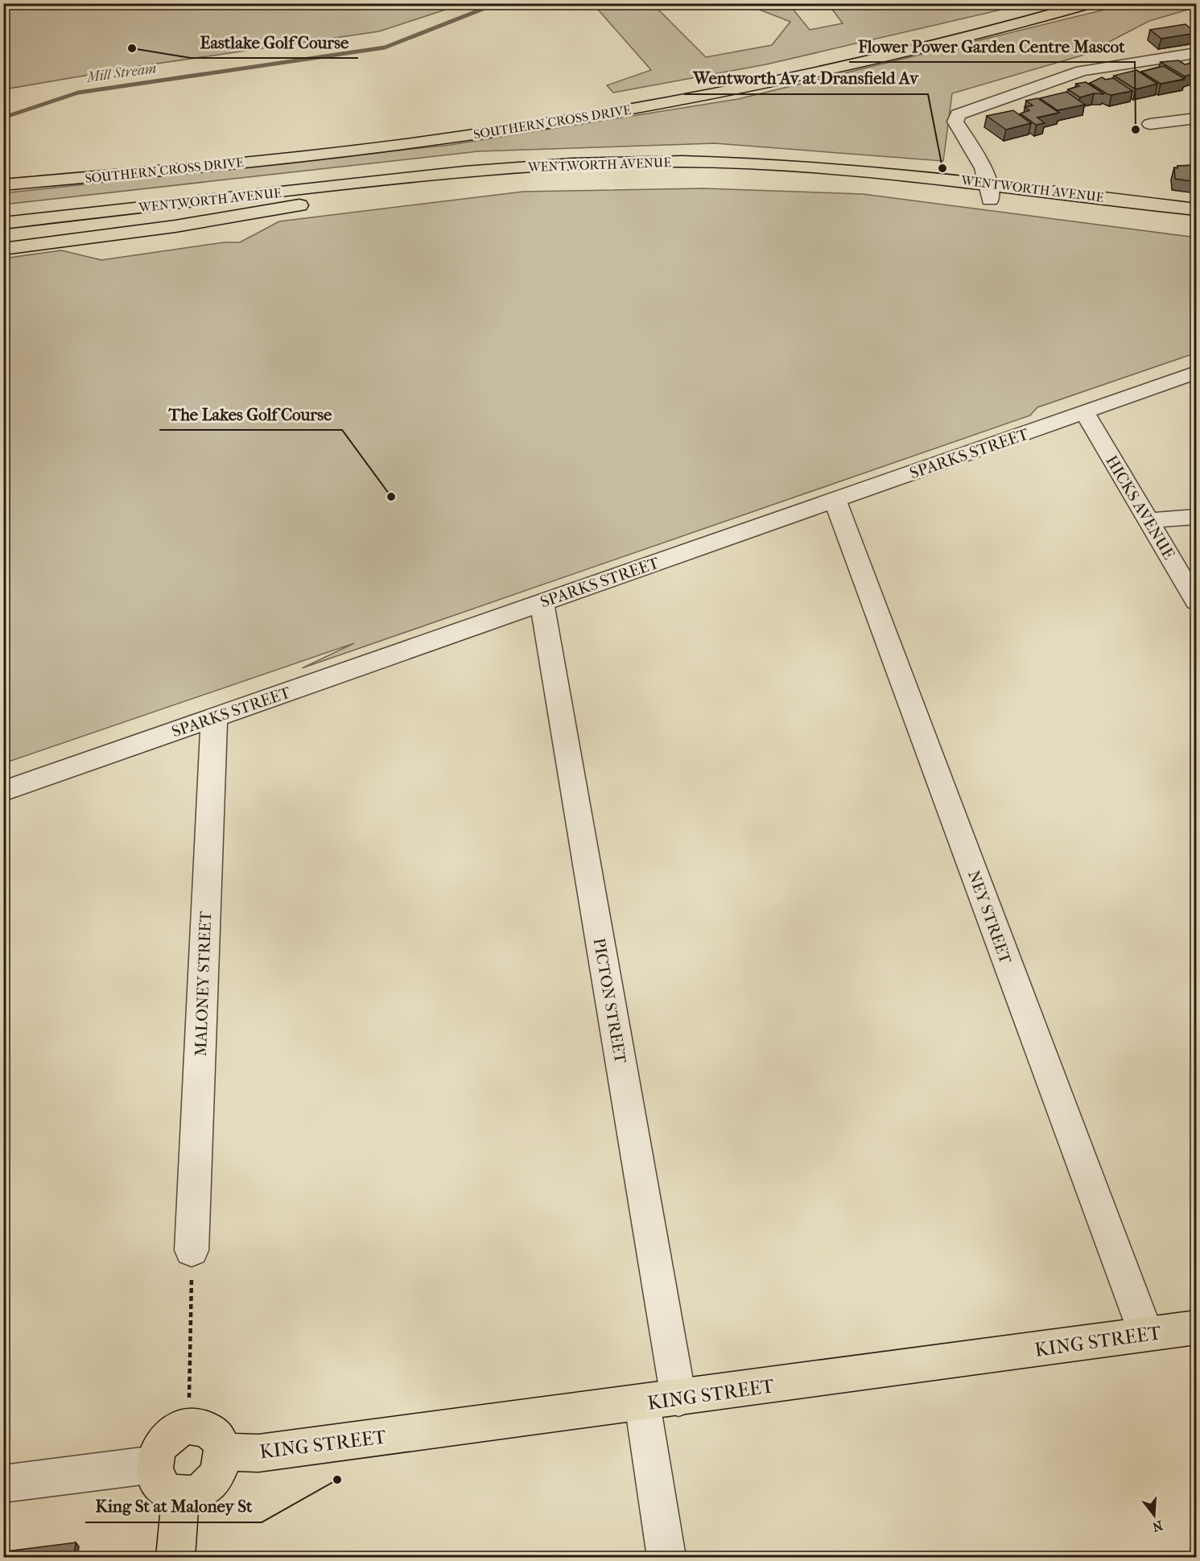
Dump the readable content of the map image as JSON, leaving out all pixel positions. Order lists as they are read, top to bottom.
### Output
{
  "streets": {
    "main road": ["SOUTHERN CROSS DRIVE", "WENTWORTH AVENUE", "KING STREET"],
    "street": [
      "SPARKS STREET",
      "HICKS AVENUE",
      "NEY STREET",
      "MALONEY STREET",
      "PICTON STREET"
    ]
  },
  "crossings": [
    ["SPARKS STREET", "HICKS AVENUE"],
    ["SPARKS STREET", "NEY STREET"],
    ["SPARKS STREET", "MALONEY STREET"],
    ["SPARKS STREET", "PICTON STREET"],
    ["NEY STREET", "KING STREET"],
    ["PICTON STREET", "KING STREET"]
  ],
  "water": ["Mill Stream"],
  "places": [
    "Eastlake Golf Course",
    "Flower Power Garden Centre Mascot",
    "Wentworth Av at Dransfield Av",
    "The Lakes Golf Course",
    "King St at Maloney St"
  ],
  "north": "bottom"
}
